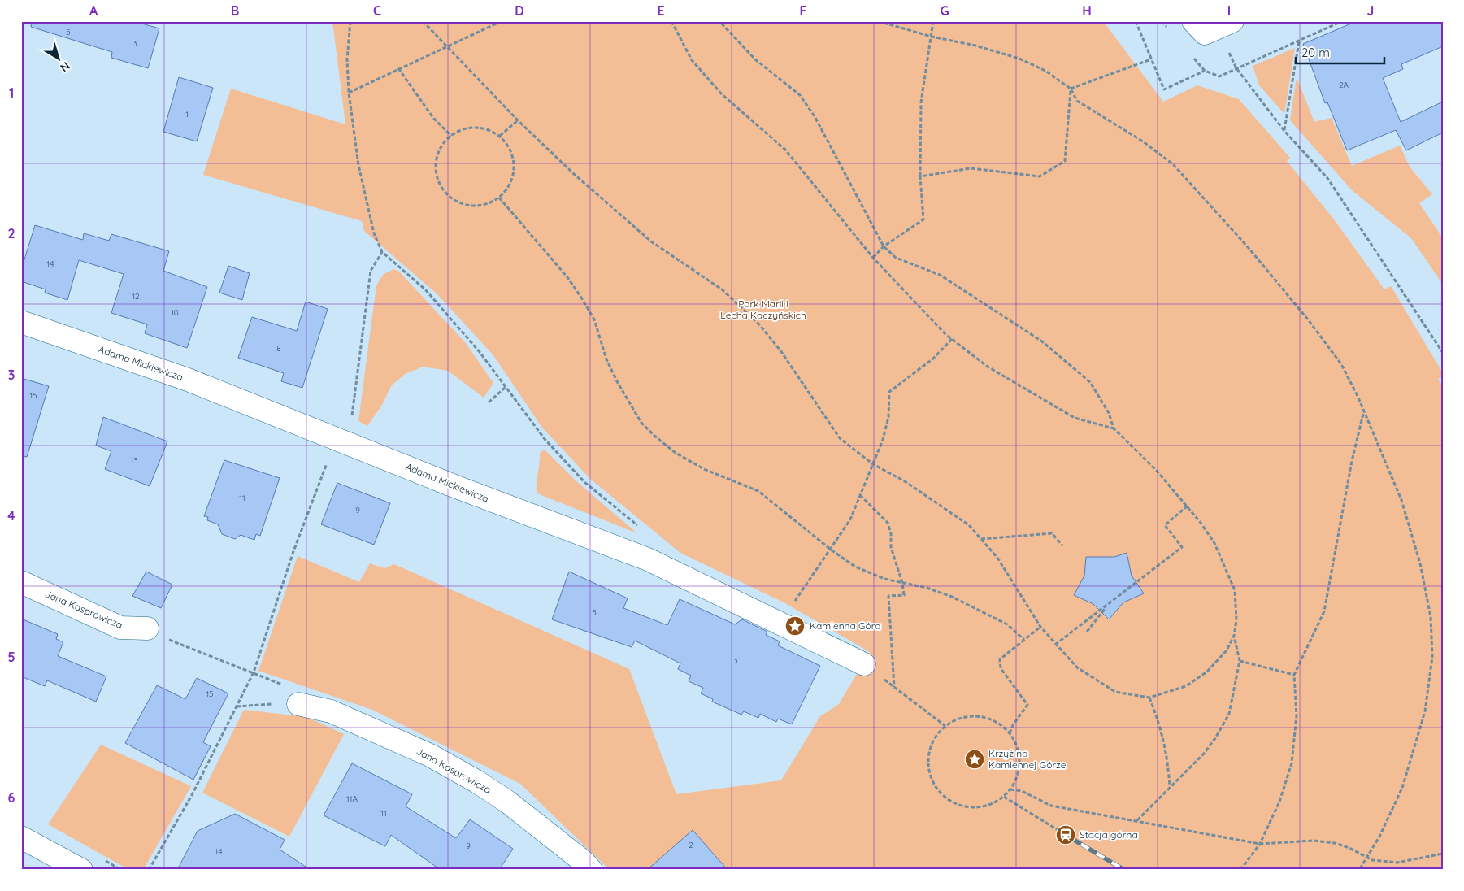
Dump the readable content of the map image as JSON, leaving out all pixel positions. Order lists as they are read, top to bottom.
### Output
{
  "streets": {
    "street": ["Adama Mickiewicza", "Jana Kasprowicza"]
  },
  "parks": ["Park Marii i Lecha Kaczyńskich"],
  "places": {
    "place": ["Kamienna Góra", "Krzyż na Kamiennej Górze"],
    "station": ["Stacja górna"]
  },
  "house_numbers": [
    "5",
    "3",
    "2A",
    "1",
    "14",
    "12",
    "10",
    "8",
    "15",
    "13",
    "11",
    "9",
    "5",
    "3",
    "15",
    "11A",
    "11",
    "2",
    "9",
    "14"
  ],
  "scale_bar": "20 m",
  "north": "bottom right",
  "grid": {
    "columns": [
      "A",
      "B",
      "C",
      "D",
      "E",
      "F",
      "G",
      "H",
      "I",
      "J"
    ],
    "rows": [
      "1",
      "2",
      "3",
      "4",
      "5",
      "6"
    ]
  }
}
